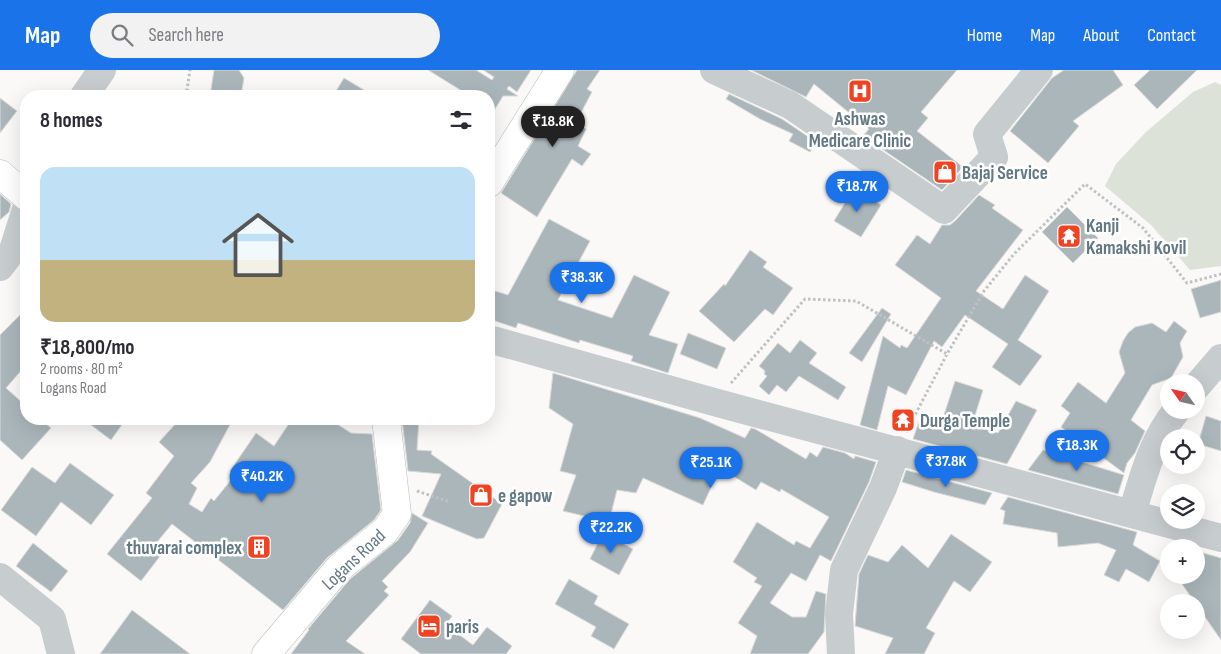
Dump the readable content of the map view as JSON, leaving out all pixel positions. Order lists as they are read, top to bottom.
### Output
{
  "streets": {
    "main road": ["Logans Road"]
  },
  "places": {
    "hospital": ["Ashwas Medicare Clinic"],
    "shop": ["Bajaj Service", "e gapow"],
    "temple": ["Kanji Kamakshi Kovil", "Durga Temple"],
    "building": ["thuvarai complex"],
    "hotel": ["paris"]
  },
  "north": "top left",
  "page": {
    "header": "Map",
    "search": "Search here",
    "nav": [
      "Home",
      "Map",
      "About",
      "Contact"
    ],
    "heading": "8 homes",
    "price": [
      "₹18.8K",
      "₹18.7K",
      "₹38.3K",
      "₹18.3K",
      "₹37.8K",
      "₹25.1K",
      "₹40.2K",
      "₹22.2K"
    ],
    "list": [
      {
        "name": "₹18,800/mo",
        "note": "2 rooms · 80 m² · Logans Road"
      }
    ],
    "map_buttons": ["+", "−"]
  }
}
